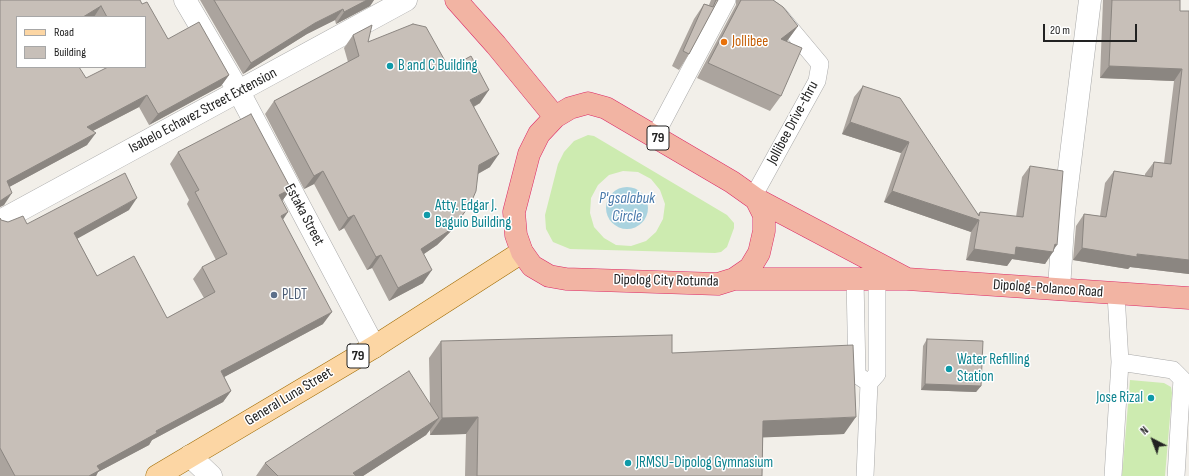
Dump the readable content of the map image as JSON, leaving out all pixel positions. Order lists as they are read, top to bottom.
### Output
{
  "streets": {
    "highway": ["79", "Dipolog City Rotunda", "Dipolog-Polanco Road"],
    "main road": ["General Luna Street"],
    "street": ["Isabelo Echavez Street Extension", "Estaka Street"],
    "lane": ["Jollibee Drive-thru"]
  },
  "crossings": [
    ["Isabelo Echavez Street Extension", "Estaka Street"],
    ["Jollibee Drive-thru", "Dipolog City Rotunda"],
    ["Estaka Street", "General Luna Street"],
    ["Dipolog City Rotunda", "Dipolog-Polanco Road"],
    ["Dipolog City Rotunda", "General Luna Street"]
  ],
  "water": ["P'gsalabuk Circle"],
  "places": [
    "Jollibee",
    "B and C Building",
    "Atty. Edgar J. Baguio Building",
    "PLDT",
    "Water Refilling Station",
    "Jose Rizal",
    "JRMSU-Dipolog Gymnasium"
  ],
  "legend": ["Road", "Building"],
  "scale_bar": "20 m",
  "north": "top left"
}
